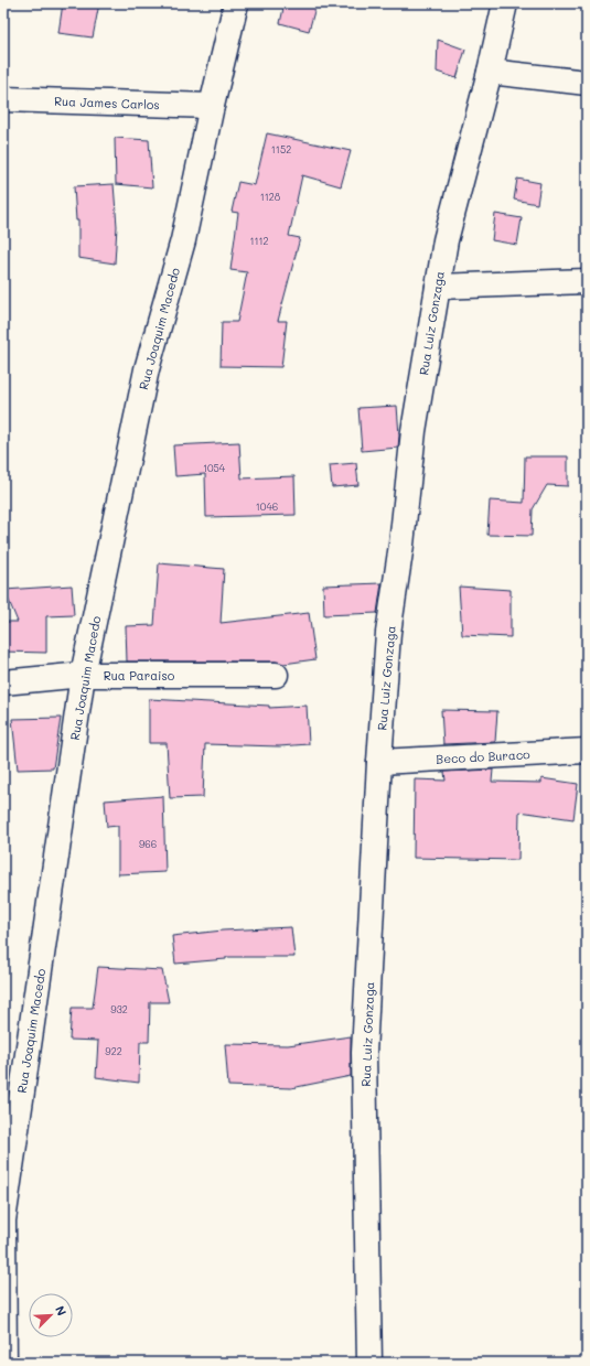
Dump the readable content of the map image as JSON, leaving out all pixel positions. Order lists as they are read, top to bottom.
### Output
{
  "streets": {
    "street": [
      "Rua James Carlos",
      "Rua Luiz Gonzaga",
      "Rua Joaquim Macedo",
      "Rua Paraiso",
      "Beco do Buraco"
    ]
  },
  "crossings": [
    ["Rua James Carlos", "Rua Joaquim Macedo"],
    ["Rua Luiz Gonzaga", "Beco do Buraco"],
    ["Rua Joaquim Macedo", "Rua Paraiso"]
  ],
  "house_numbers": [
    "1152",
    "1128",
    "1112",
    "1054",
    "1046",
    "966",
    "932",
    "922"
  ],
  "north": "top right"
}
